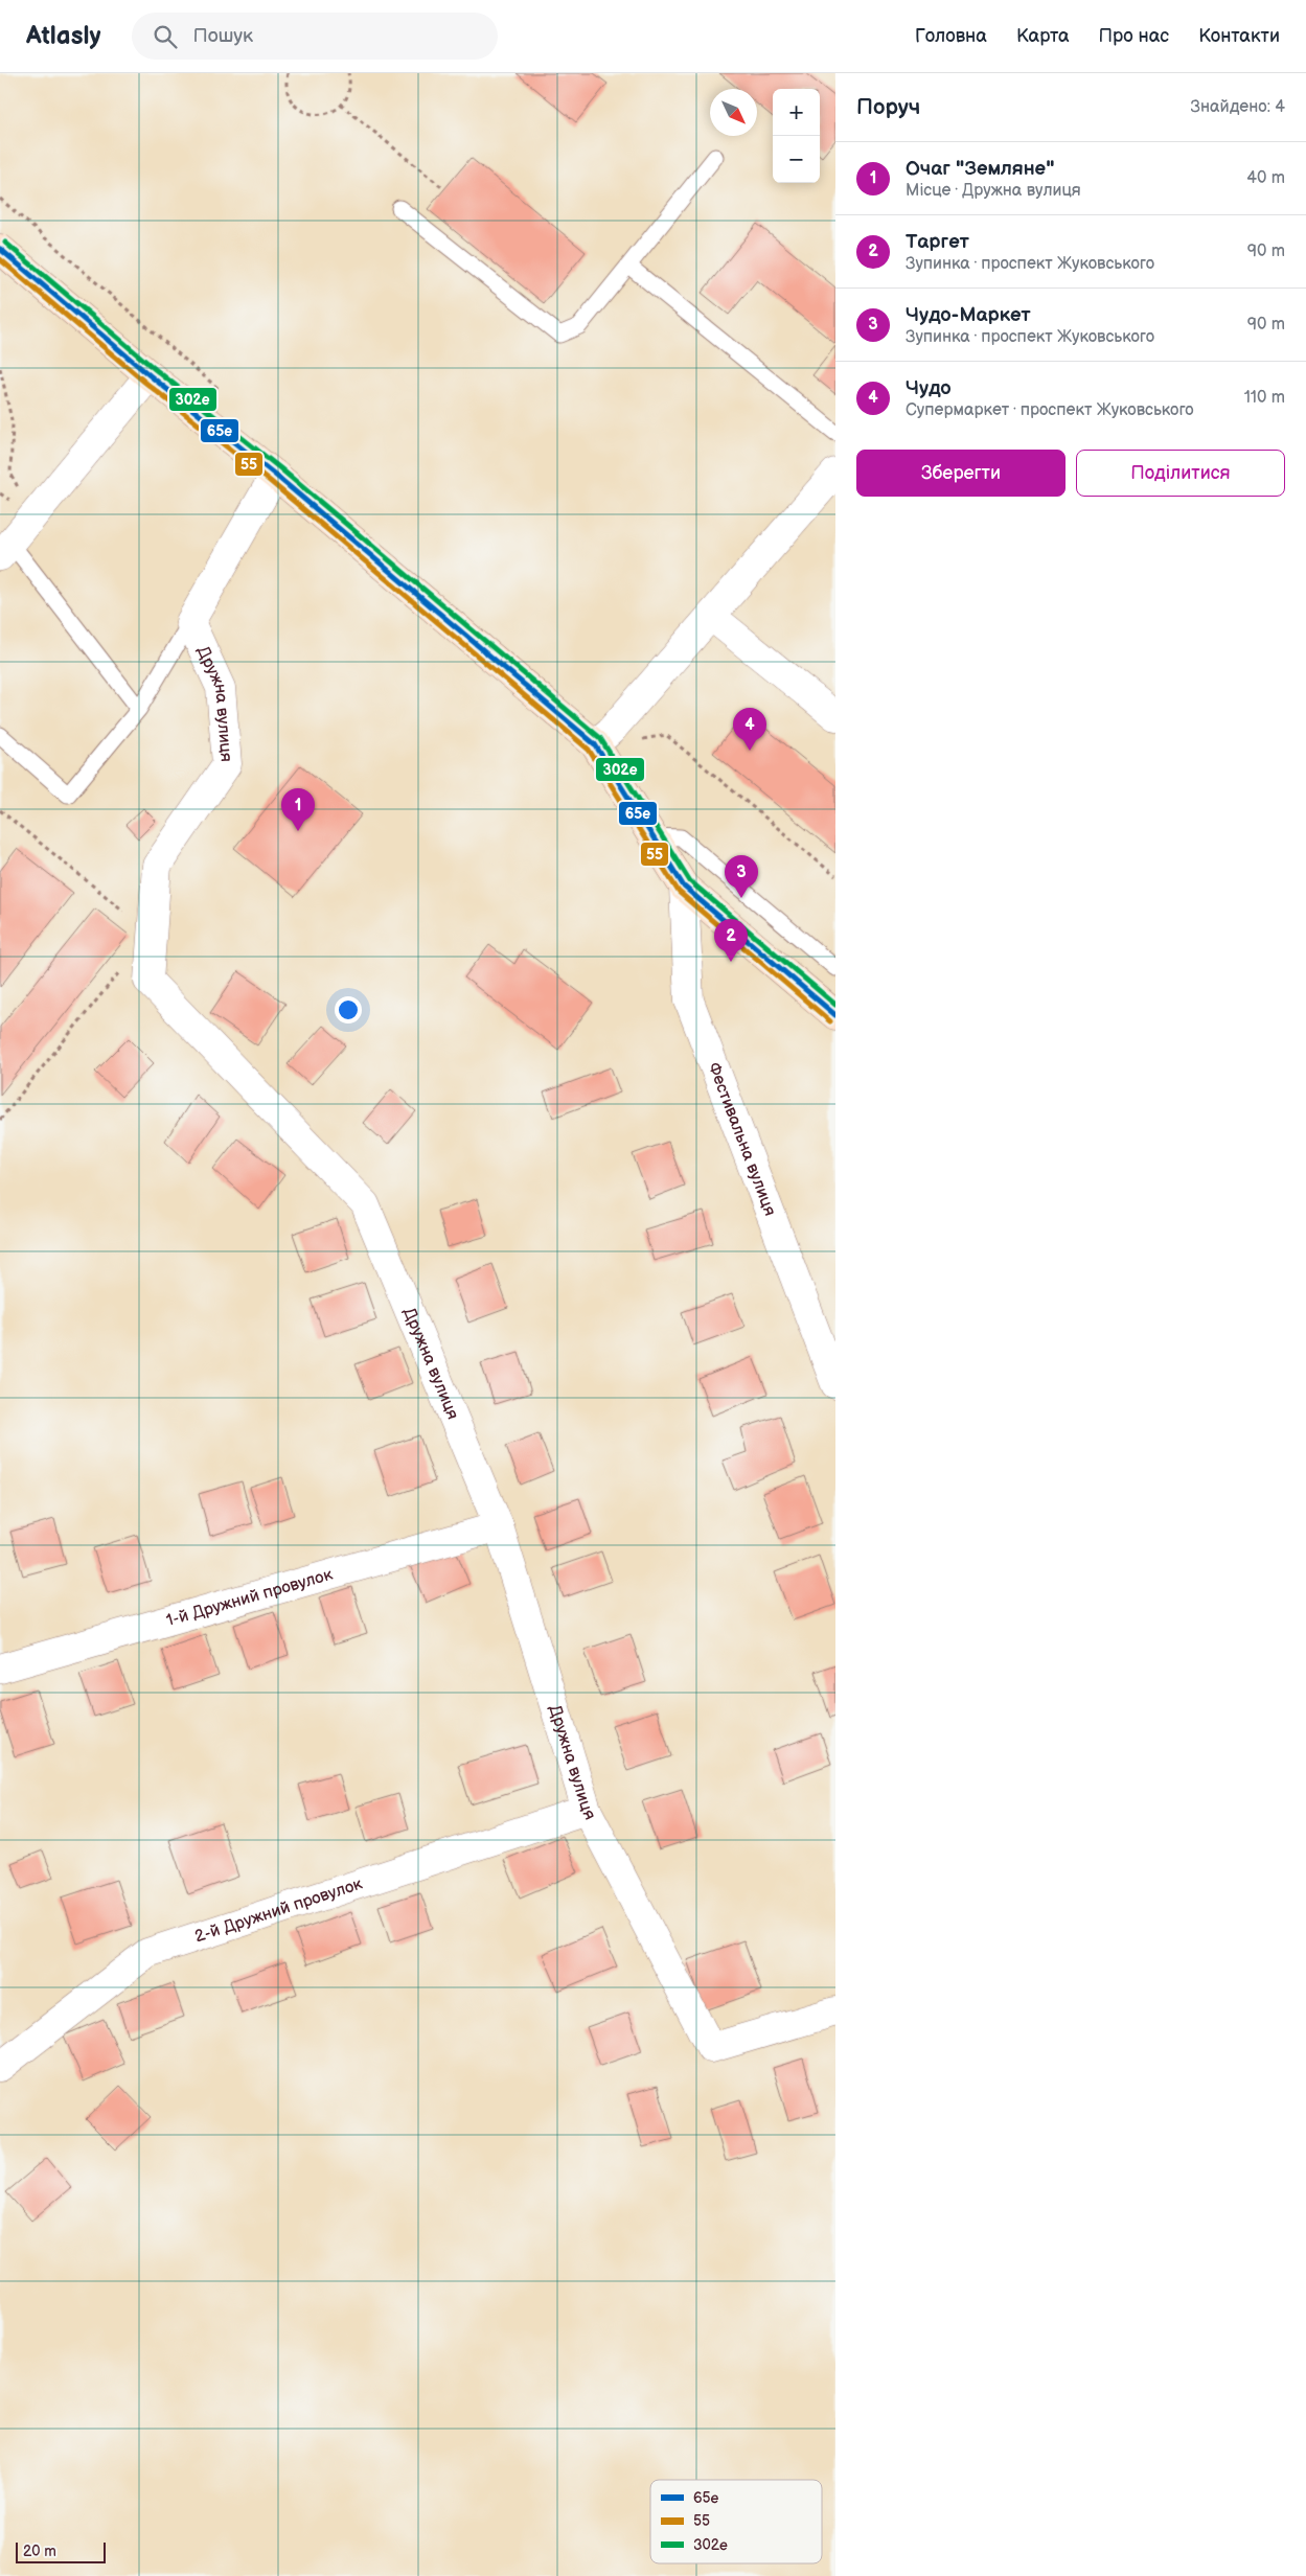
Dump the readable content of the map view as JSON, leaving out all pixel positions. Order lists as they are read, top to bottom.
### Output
{
  "streets": {
    "street": [
      "Дружна вулиця",
      "Фестивальна вулиця",
      "1-й Дружний провулок",
      "2-й Дружний провулок"
    ]
  },
  "crossings": [
    ["Дружна вулиця", "1-й Дружний провулок"],
    ["Дружна вулиця", "2-й Дружний провулок"]
  ],
  "lines": ["transit line 302е", "transit line 65е", "transit line 55"],
  "legend": ["65е", "55", "302е"],
  "scale_bar": "20 m",
  "north": "bottom right",
  "page": {
    "header": "Atlasly",
    "search": "Пошук",
    "nav": [
      "Головна",
      "Карта",
      "Про нас",
      "Контакти"
    ],
    "heading": ["Поруч", "Знайдено: 4"],
    "map_buttons": ["+", "−"],
    "list": [
      {
        "mark": "1",
        "name": "Очаг \"Земляне\"",
        "note": "Місце · Дружна вулиця",
        "value": "40 m"
      },
      {
        "mark": "2",
        "name": "Таргет",
        "note": "Зупинка · проспект Жуковського",
        "value": "90 m"
      },
      {
        "mark": "3",
        "name": "Чудо-Маркет",
        "note": "Зупинка · проспект Жуковського",
        "value": "90 m"
      },
      {
        "mark": "4",
        "name": "Чудо",
        "note": "Супермаркет · проспект Жуковського",
        "value": "110 m"
      }
    ],
    "buttons": ["Зберегти", "Поділитися"],
    "pins": [
      "4",
      "1",
      "3",
      "2"
    ],
    "scale": "20 m"
  }
}
